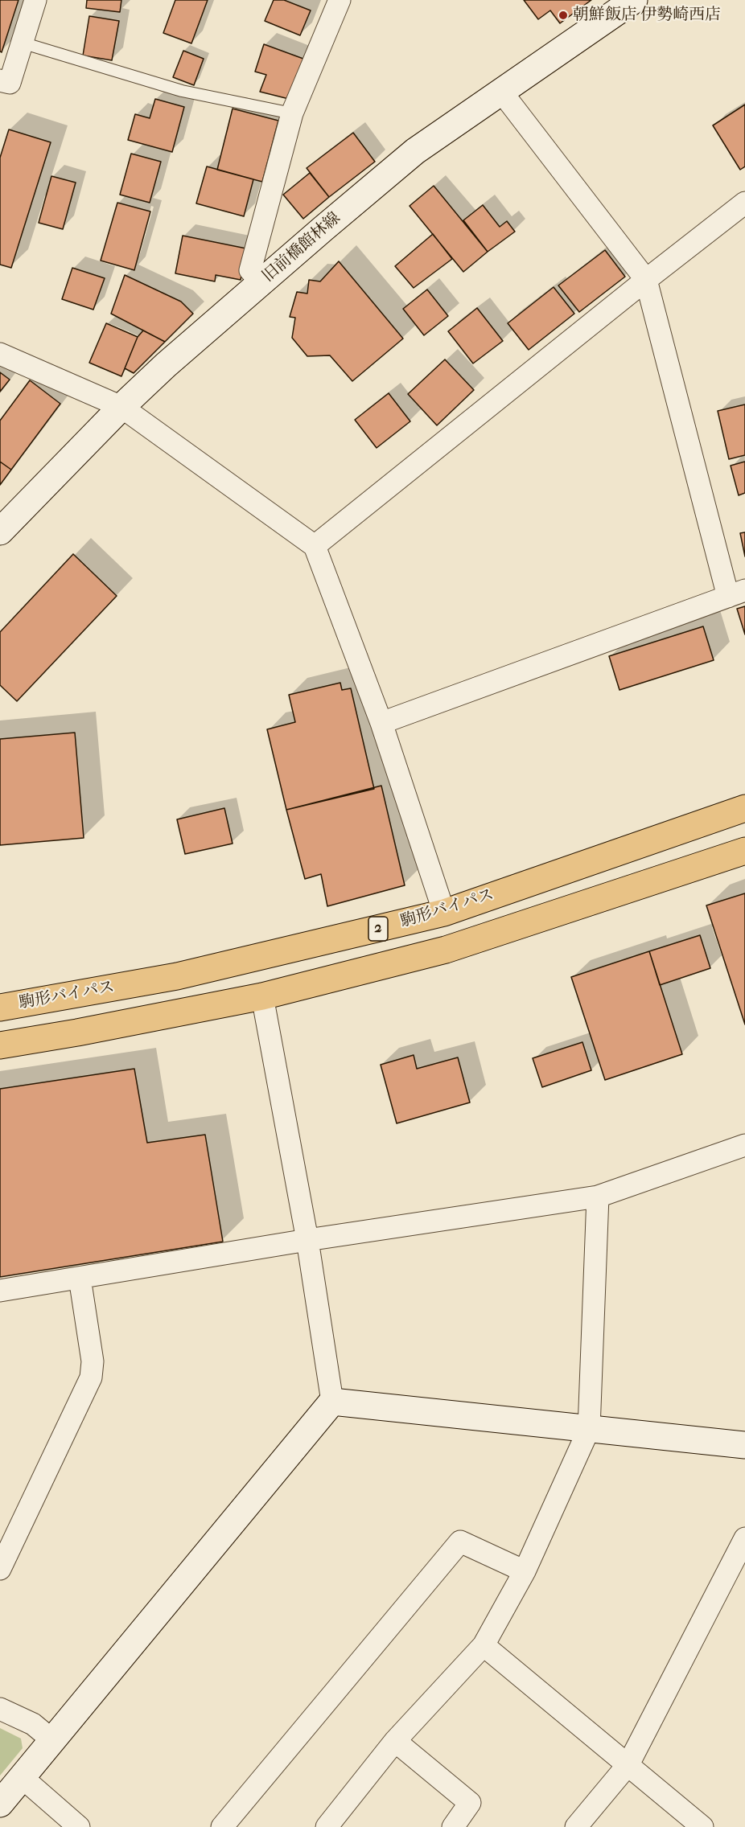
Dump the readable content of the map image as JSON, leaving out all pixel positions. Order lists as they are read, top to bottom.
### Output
{
  "streets": {
    "main road": ["駒形バイパス", "2"],
    "street": ["旧前橋館林線"]
  },
  "places": ["朝鮮飯店 伊勢崎西店"]
}
